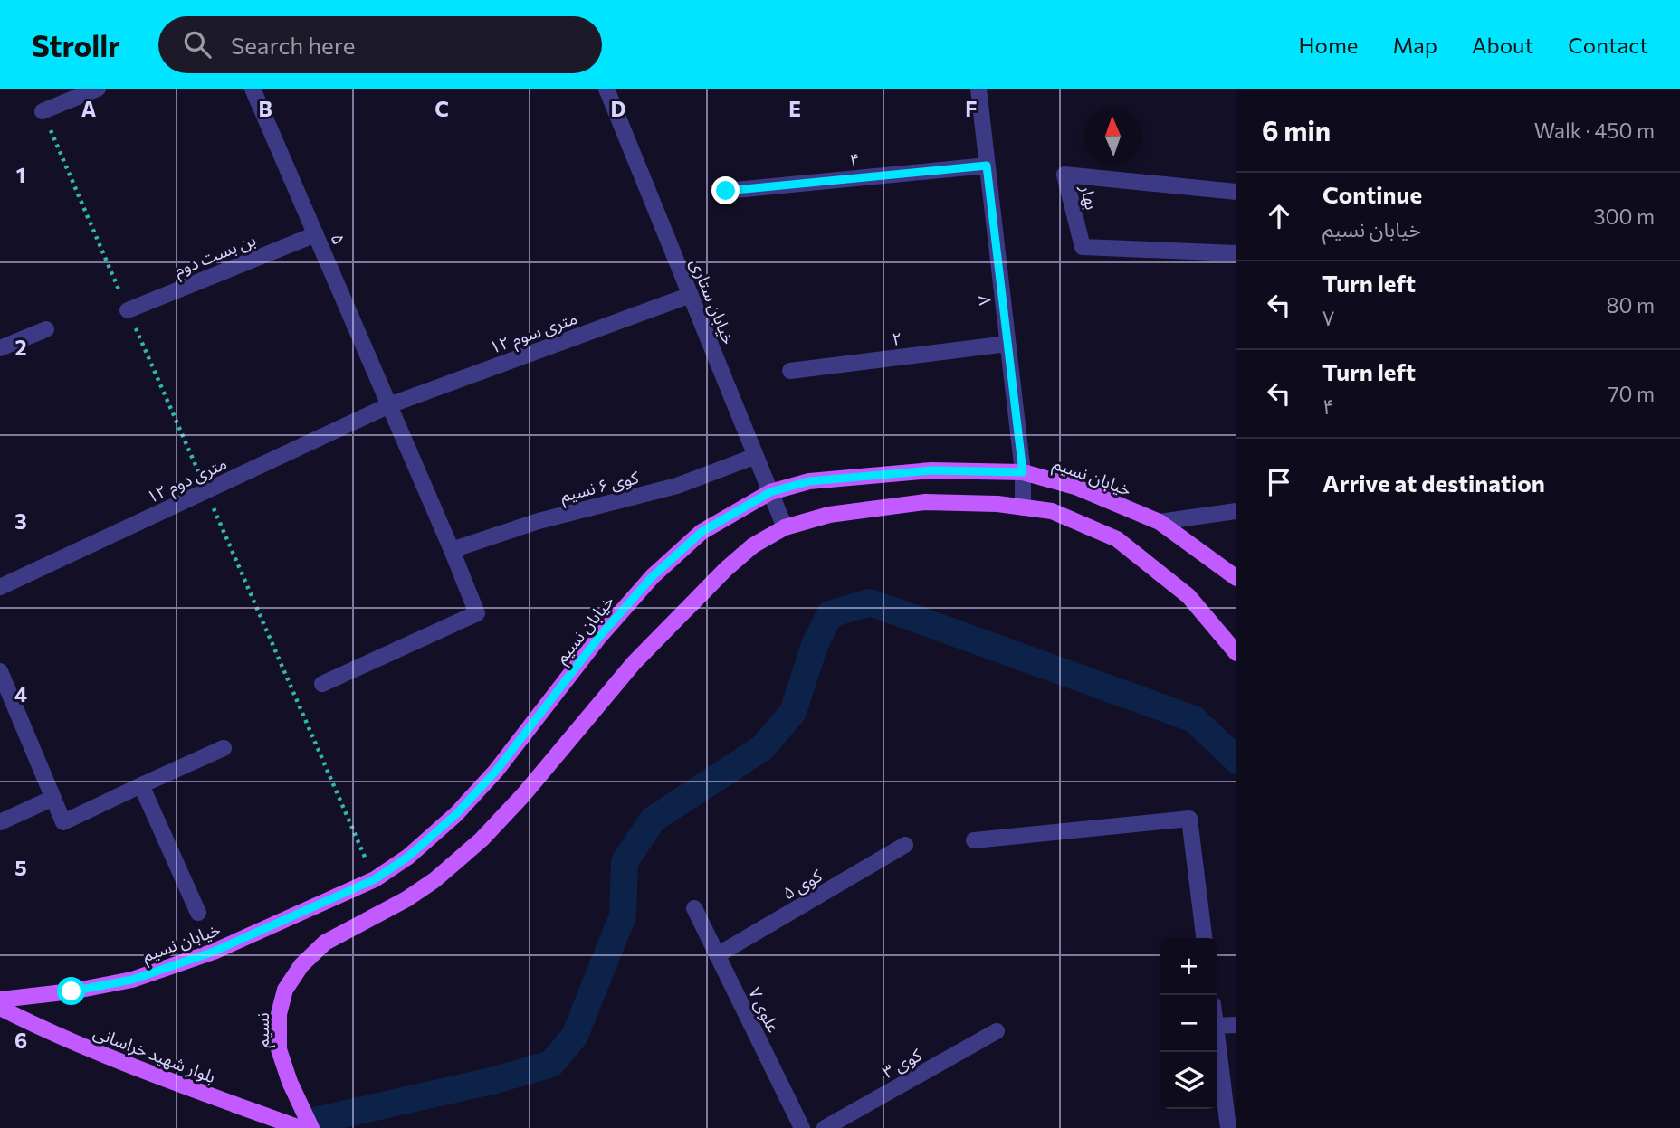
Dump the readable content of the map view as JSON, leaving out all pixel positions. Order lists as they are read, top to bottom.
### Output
{
  "streets": {
    "main road": ["خیابان نسیم", "نسیم", "بلوار شهید خراسانی"],
    "street": [
      "۴",
      "بهار",
      "۵",
      "بن بست دوم",
      "۷",
      "خیابان ستاری",
      "۱۲ متری سوم",
      "۲",
      "۱۲ متری دوم",
      "کوی ۶ نسیم",
      "کوی ۵",
      "علوی ۷",
      "کوی ۳"
    ]
  },
  "crossings": [
    ["۴", "۷"],
    ["۵", "بن بست دوم"],
    ["۵", "۱۲ متری سوم"],
    ["۵", "۱۲ متری دوم"],
    ["۵", "کوی ۶ نسیم"],
    ["۷", "۲"],
    ["۷", "خیابان نسیم"],
    ["خیابان ستاری", "۱۲ متری سوم"],
    ["خیابان ستاری", "خیابان نسیم"],
    ["خیابان ستاری", "کوی ۶ نسیم"],
    ["خیابان ستاری", "نسیم"],
    ["۱۲ متری سوم", "۱۲ متری دوم"],
    ["کوی ۵", "علوی ۷"]
  ],
  "north": "top",
  "page": {
    "header": "Strollr",
    "search": "Search here",
    "nav": [
      "Home",
      "Map",
      "About",
      "Contact"
    ],
    "heading": ["6 min", "Walk · 450 m"],
    "list": [
      ["Continue", "خیابان نسیم", "300 m"],
      ["Turn left", "۷", "80 m"],
      ["Turn left", "۴", "70 m"],
      "Arrive at destination"
    ],
    "map_buttons": ["+", "−"]
  },
  "grid": {
    "columns": [
      "A",
      "B",
      "C",
      "D",
      "E",
      "F"
    ],
    "rows": [
      "1",
      "2",
      "3",
      "4",
      "5",
      "6"
    ]
  }
}
